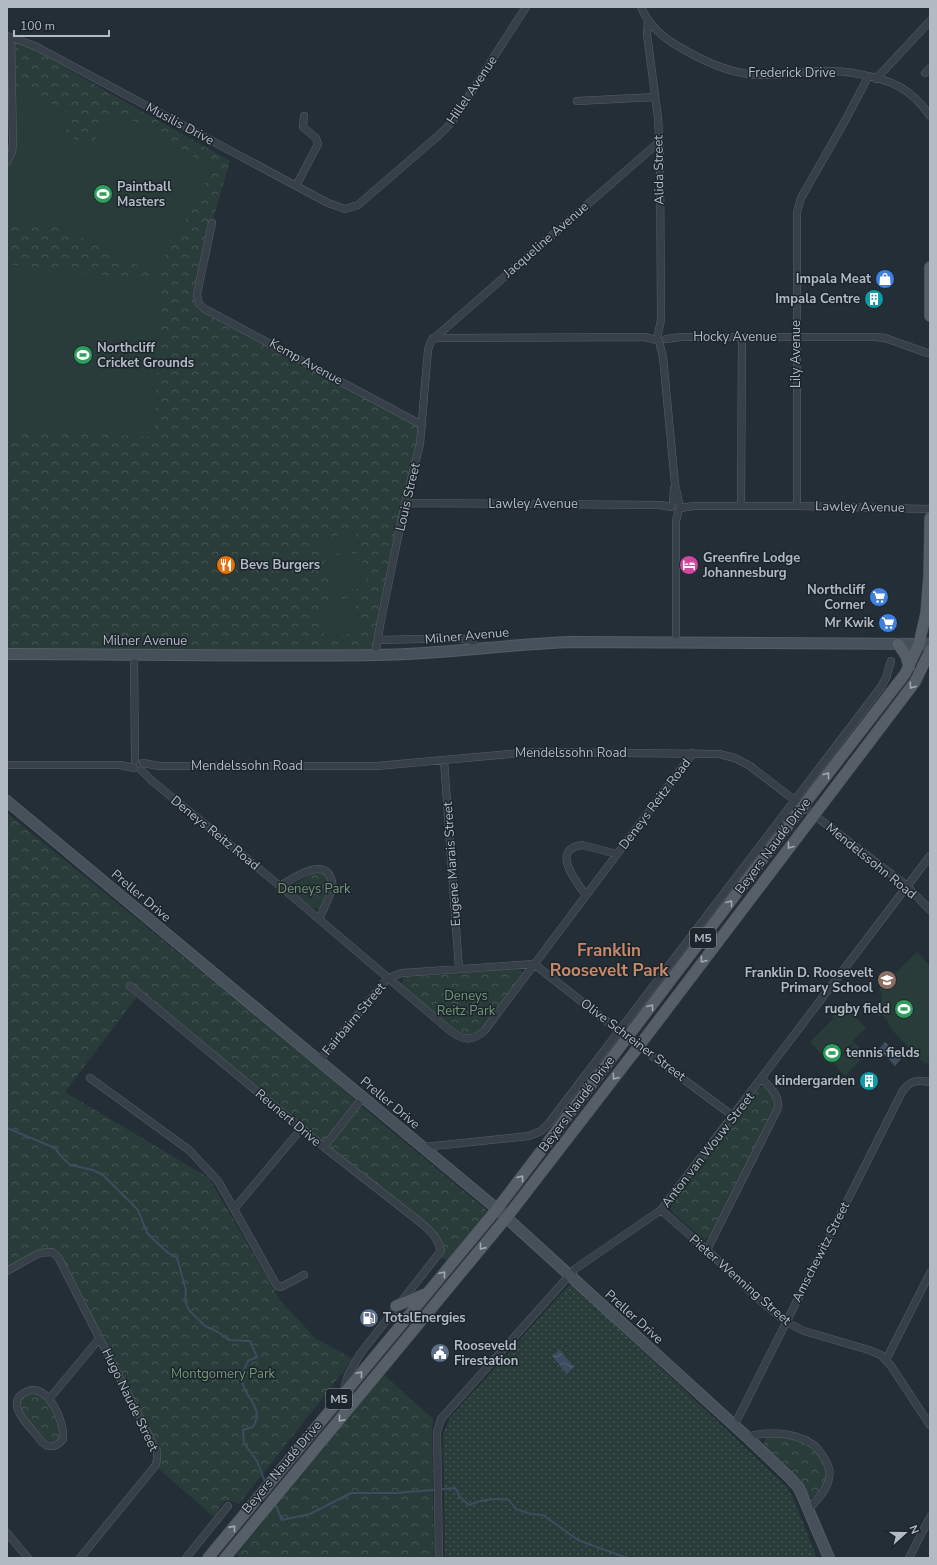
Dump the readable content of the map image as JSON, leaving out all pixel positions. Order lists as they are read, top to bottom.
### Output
{
  "streets": {
    "main road": [
      "Milner Avenue",
      "Beyers Naudé Drive",
      "Preller Drive",
      "M5"
    ],
    "street": [
      "Frederick Drive",
      "Hillel Avenue",
      "Musilis Drive",
      "Alida Street",
      "Jacqueline Avenue",
      "Hocky Avenue",
      "Lily Avenue",
      "Kemp Avenue",
      "Louis Street",
      "Lawley Avenue",
      "Mendelssohn Road",
      "Deneys Reitz Road",
      "Eugene Marais Street",
      "Fairbairn Street",
      "Olive Schreiner Street",
      "Reunert Drive",
      "Anton van Wouw Street",
      "Amschewitz Street",
      "Pieter Wenning Street",
      "Hugo Naude Street"
    ]
  },
  "crossings": [
    ["Frederick Drive", "Alida Street"],
    ["Frederick Drive", "Lily Avenue"],
    ["Hillel Avenue", "Musilis Drive"],
    ["Alida Street", "Jacqueline Avenue"],
    ["Alida Street", "Hocky Avenue"],
    ["Alida Street", "Lawley Avenue"],
    ["Alida Street", "Milner Avenue"],
    ["Jacqueline Avenue", "Hocky Avenue"],
    ["Jacqueline Avenue", "Louis Street"],
    ["Hocky Avenue", "Lily Avenue"],
    ["Hocky Avenue", "Louis Street"],
    ["Lily Avenue", "Lawley Avenue"],
    ["Kemp Avenue", "Louis Street"],
    ["Louis Street", "Lawley Avenue"],
    ["Louis Street", "Milner Avenue"],
    ["Milner Avenue", "Beyers Naudé Drive"],
    ["Mendelssohn Road", "Deneys Reitz Road"],
    ["Mendelssohn Road", "Beyers Naudé Drive"],
    ["Mendelssohn Road", "Eugene Marais Street"],
    ["Mendelssohn Road", "Anton van Wouw Street"],
    ["Deneys Reitz Road", "Fairbairn Street"],
    ["Deneys Reitz Road", "Olive Schreiner Street"],
    ["Beyers Naudé Drive", "Preller Drive"],
    ["Beyers Naudé Drive", "Olive Schreiner Street"],
    ["Beyers Naudé Drive", "Reunert Drive"],
    ["Preller Drive", "Fairbairn Street"],
    ["Preller Drive", "Anton van Wouw Street"],
    ["Preller Drive", "Amschewitz Street"],
    ["Olive Schreiner Street", "Anton van Wouw Street"],
    ["Anton van Wouw Street", "Pieter Wenning Street"],
    ["Amschewitz Street", "Pieter Wenning Street"]
  ],
  "districts": ["Franklin Roosevelt Park"],
  "parks": ["Deneys Park", "Deneys Reitz Park", "Montgomery Park"],
  "places": {
    "sports": [
      "Paintball Masters",
      "Northcliff Cricket Grounds",
      "rugby field",
      "tennis fields"
    ],
    "shop": ["Impala Meat"],
    "building": ["Impala Centre", "kindergarden"],
    "restaurant": ["Bevs Burgers"],
    "hotel": ["Greenfire Lodge Johannesburg"],
    "supermarket": ["Northcliff Corner", "Mr Kwik"],
    "school or university": ["Franklin D. Roosevelt Primary School"],
    "fuel station": ["TotalEnergies"],
    "public building": ["Rooseveld Firestation"]
  },
  "scale_bar": "100 m",
  "north": "right"
}
